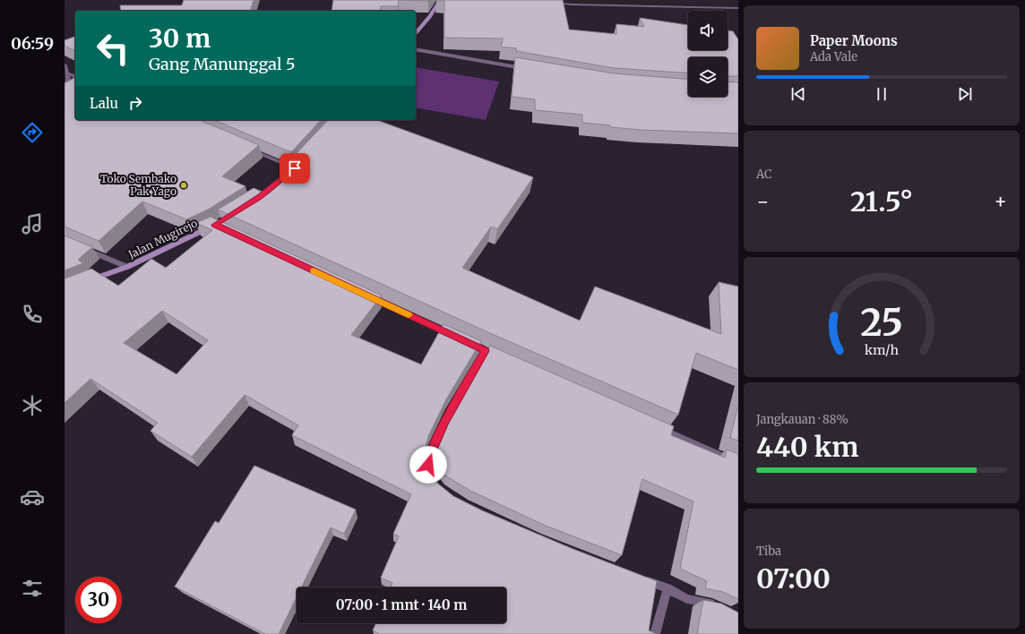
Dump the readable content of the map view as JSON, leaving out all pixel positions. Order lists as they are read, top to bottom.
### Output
{
  "streets": {
    "street": ["Jalan Mugirejo"]
  },
  "places": ["Toko Sembako Pak Yago"],
  "page": {
    "tabs": "06:59",
    "turn": ["30 m", "Gang Manunggal 5"],
    "song": ["Paper Moons", "Ada Vale"],
    "then": "Lalu",
    "tile": [
      "AC",
      ["Jangkauan · 88%", "440 km"],
      ["Tiba", "07:00"]
    ],
    "heat": ["−", "21.5°", "+"],
    "limit": "30",
    "trip": "07:00 · 1 mnt · 140 m",
    "gauge": ["25", "km/h"]
  }
}
